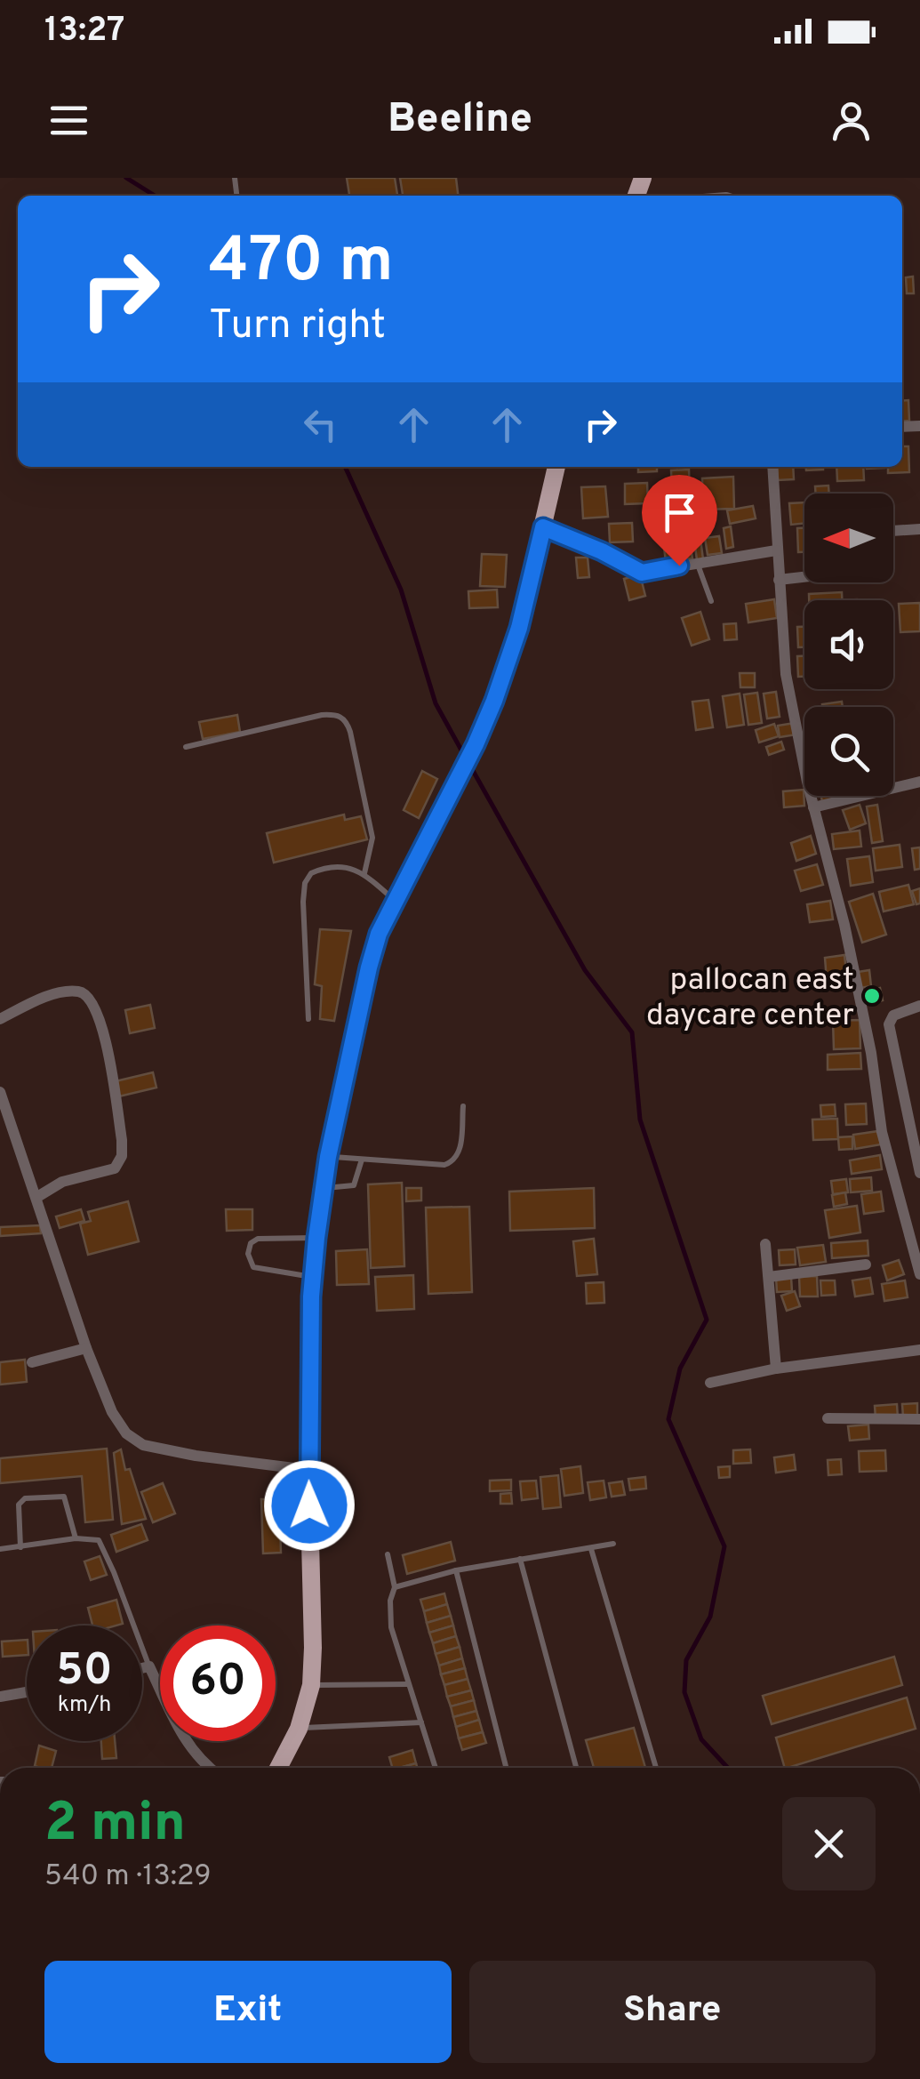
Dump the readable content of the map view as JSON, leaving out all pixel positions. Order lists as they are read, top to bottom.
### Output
{
  "places": ["pallocan east daycare center"],
  "north": "left",
  "page": {
    "status": "13:27",
    "header": "Beeline",
    "turn": ["470 m", "Turn right"],
    "speed": "50 km/h",
    "limit": "60",
    "heading": ["2 min", "540 m · 13:29"],
    "buttons": ["Exit", "Share"]
  }
}
